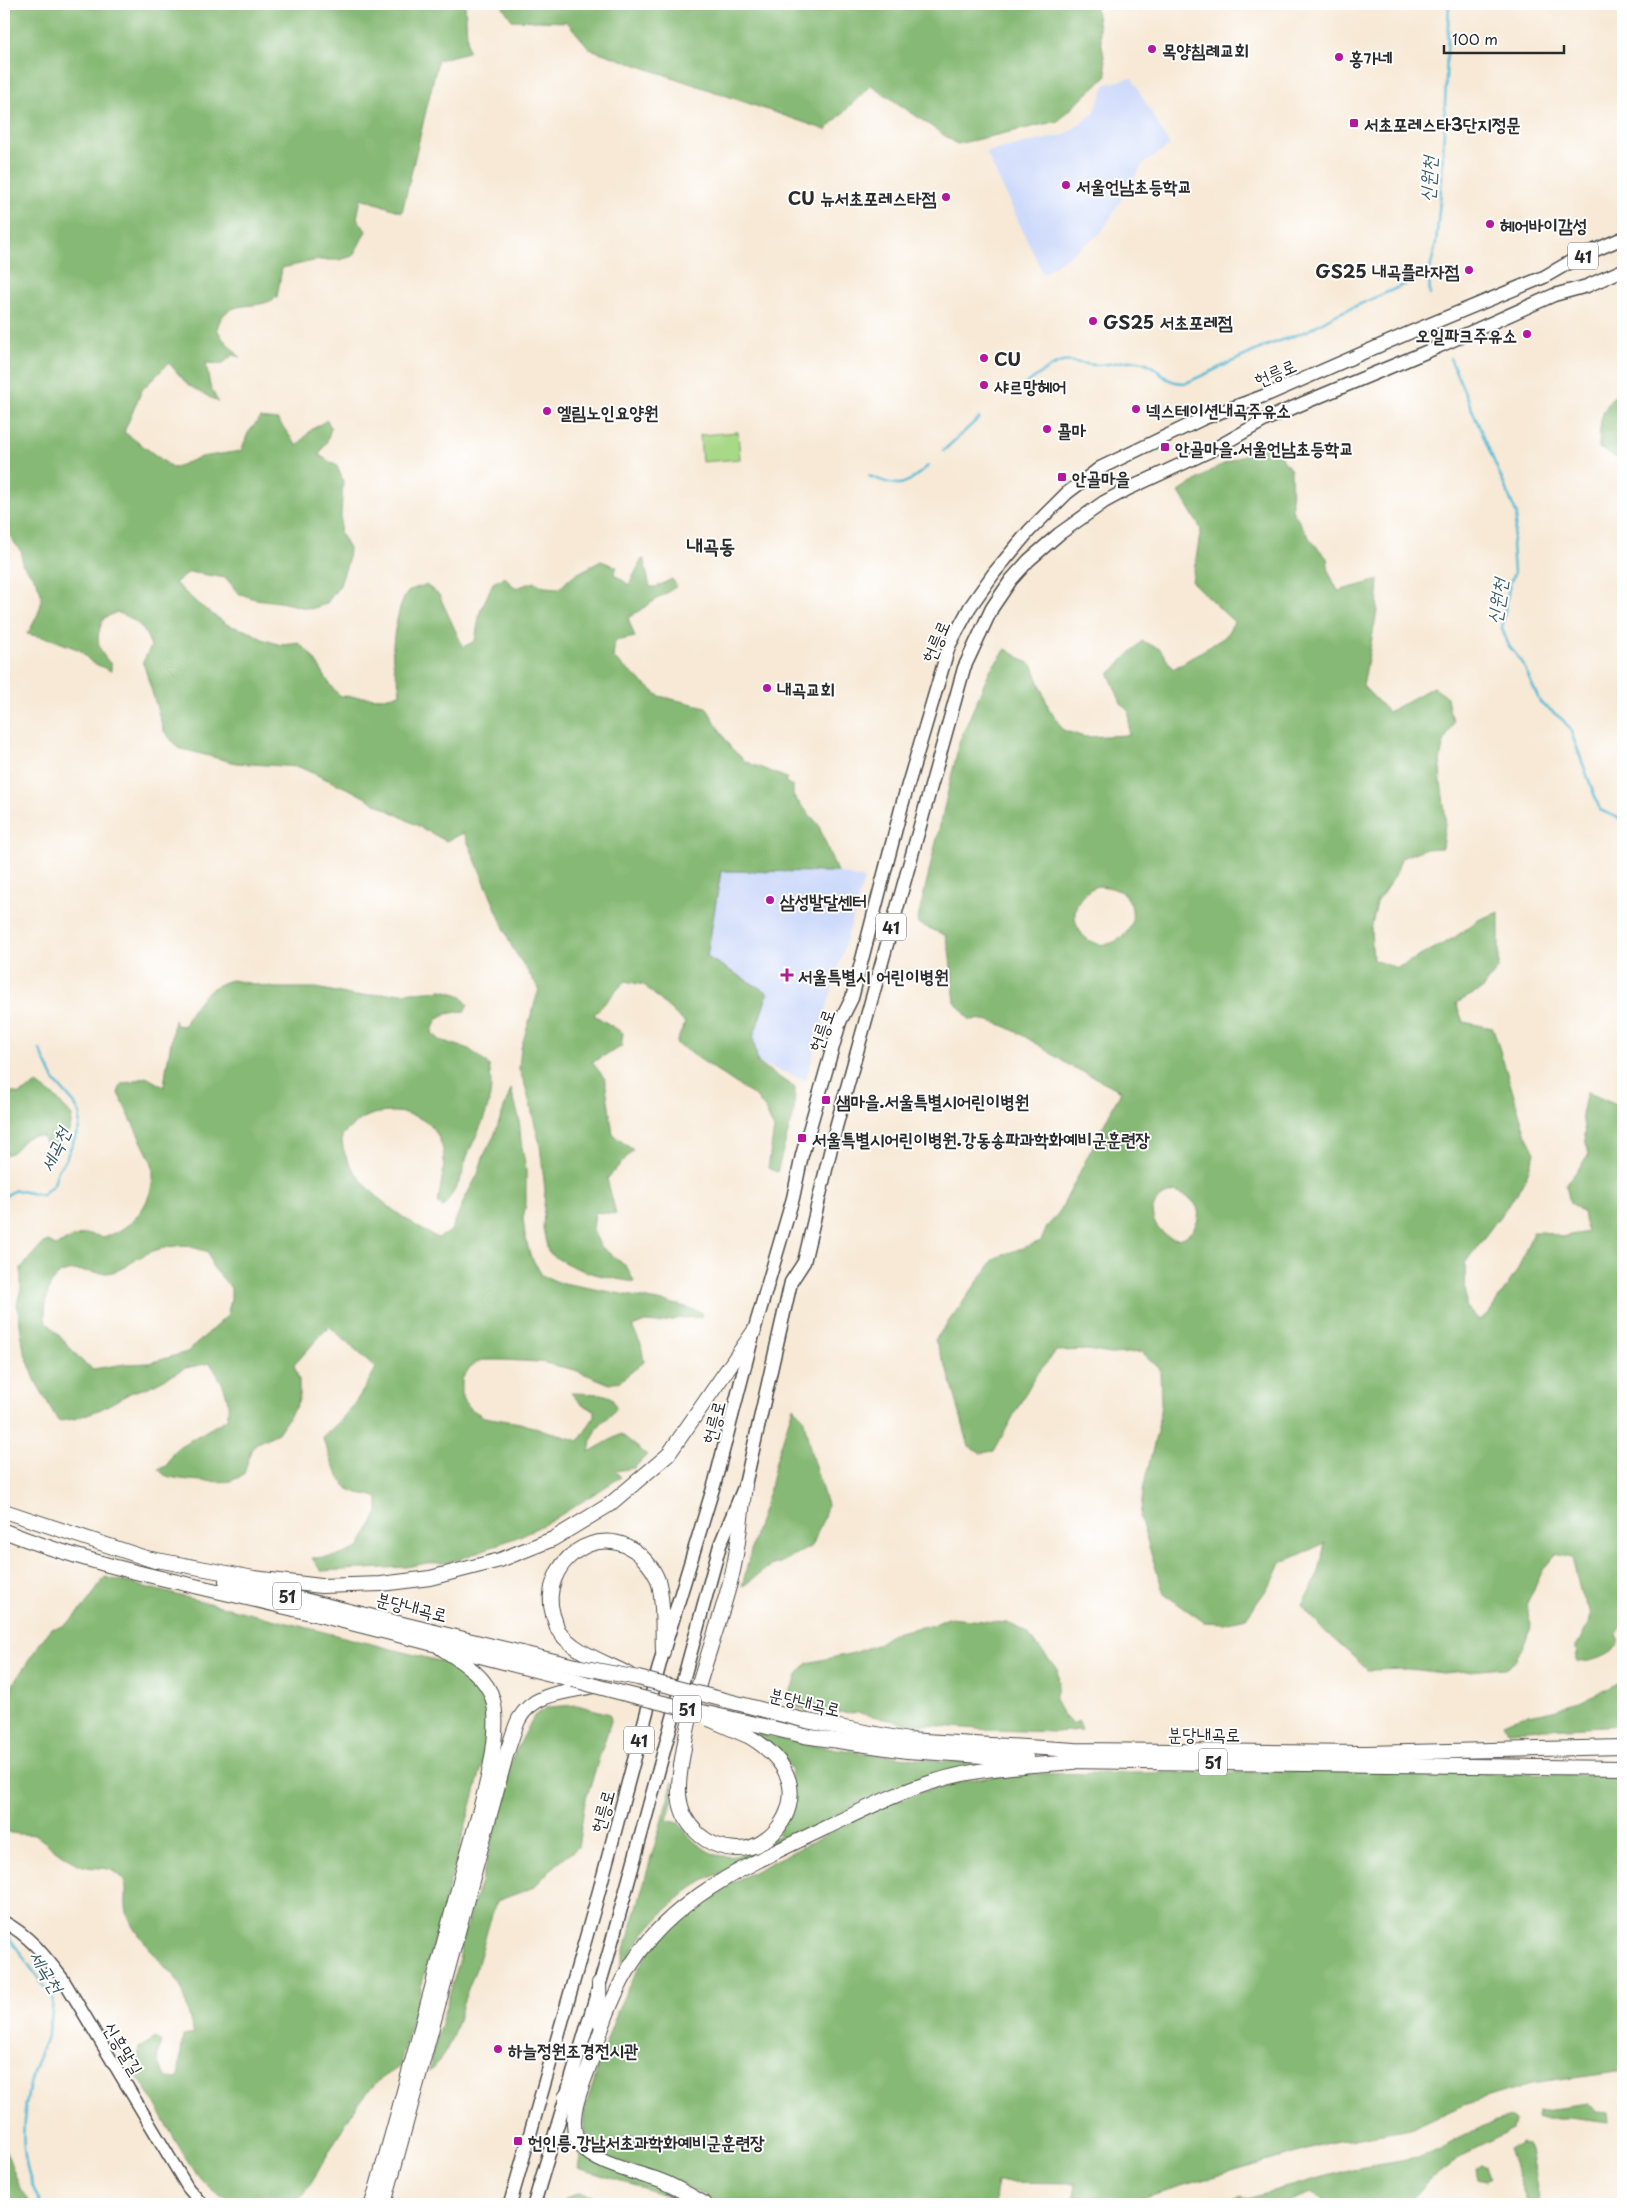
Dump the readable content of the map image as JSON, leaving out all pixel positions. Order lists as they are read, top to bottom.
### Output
{
  "streets": {
    "highway": ["51", "분당내곡로"],
    "main road": ["41", "헌릉로"],
    "street": ["신흥말길"]
  },
  "districts": ["내곡동"],
  "water": ["신원천", "세곡천"],
  "places": {
    "other": [
      "목양침례교회",
      "홍가네",
      "서울언남초등학교",
      "CU 뉴서초포레스타점",
      "헤어바이감성",
      "GS25 내곡플라자점",
      "GS25 서초포레점",
      "오일파크주유소",
      "CU",
      "샤르망헤어",
      "넥스테이션내곡주유소",
      "엘림노인요양원",
      "콜마",
      "내곡교회",
      "삼성발달센터",
      "하늘정원조경전시관"
    ],
    "transit": [
      "서초포레스타3단지정문",
      "안골마을.서울언남초등학교",
      "안골마을",
      "샘마을.서울특별시어린이병원",
      "서울특별시어린이병원.강동송파과학화예비군훈련장",
      "헌인릉.강남서초과학화예비군훈련장"
    ],
    "health": ["서울특별시 어린이병원"]
  },
  "scale_bar": "100 m"
}
